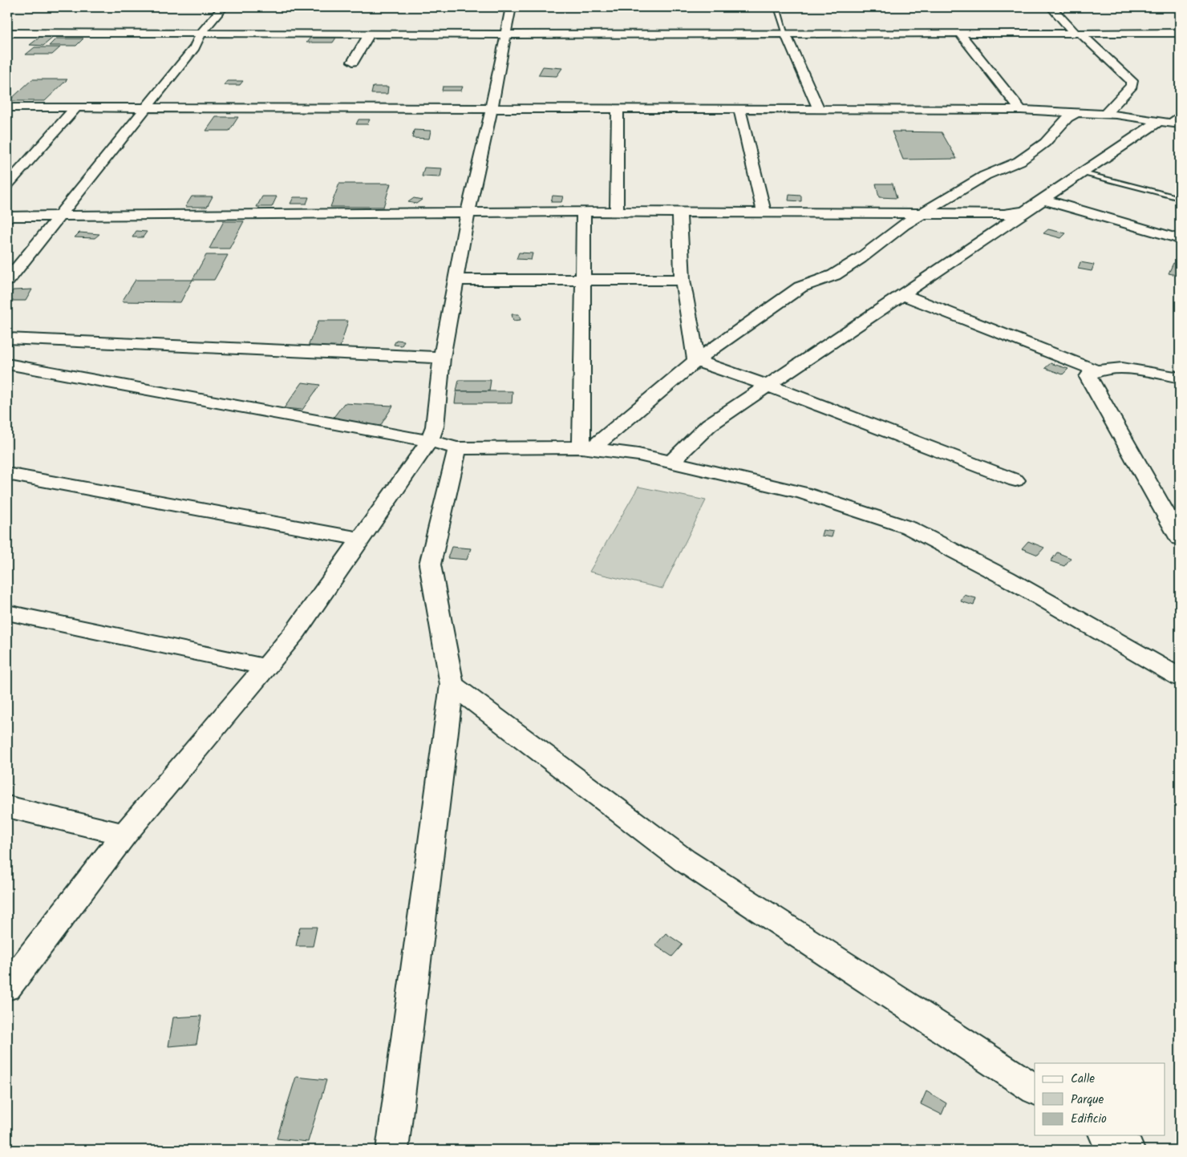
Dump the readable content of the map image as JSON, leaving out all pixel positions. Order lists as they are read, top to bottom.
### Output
{
  "legend": ["Calle", "Parque", "Edificio"]
}
